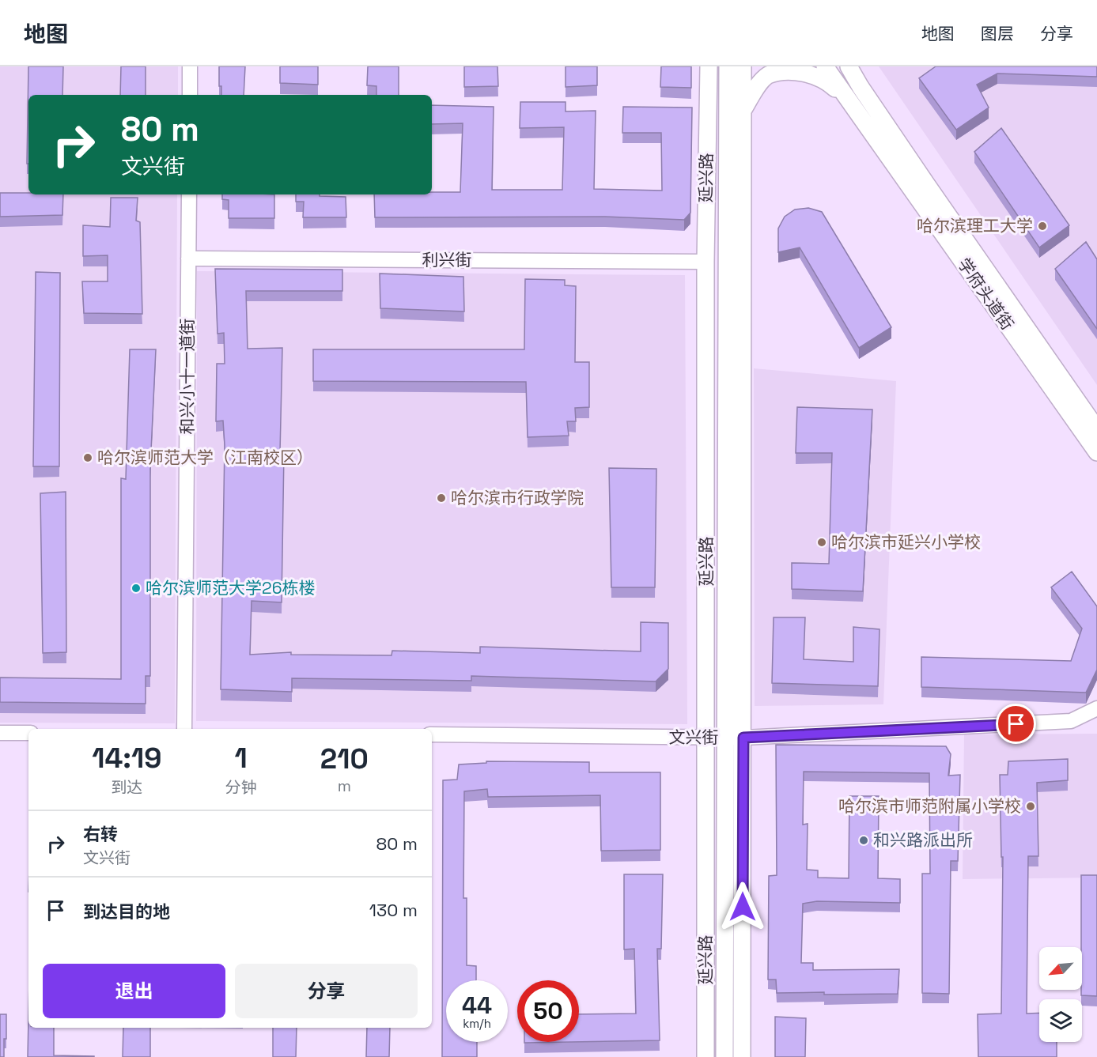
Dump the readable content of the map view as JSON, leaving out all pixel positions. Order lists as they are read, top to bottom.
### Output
{
  "streets": {
    "main road": ["延兴路", "学府头道街"],
    "street": ["利兴街", "和兴小十一道街", "文兴街"]
  },
  "crossings": [
    ["延兴路", "利兴街"],
    ["延兴路", "文兴街"],
    ["利兴街", "和兴小十一道街"]
  ],
  "places": [
    "哈尔滨理工大学",
    "哈尔滨师范大学（江南校区）",
    "哈尔滨市行政学院",
    "哈尔滨市延兴小学校",
    "哈尔滨师范大学26栋楼",
    "哈尔滨市师范附属小学校",
    "和兴路派出所"
  ],
  "north": "bottom left",
  "page": {
    "header": "地图",
    "nav": ["地图", "图层", "分享"],
    "turn": ["80 m", "文兴街"],
    "eta": [
      "14:19",
      "到达",
      "1",
      "分钟",
      "210",
      "m"
    ],
    "list": [
      {
        "name": "右转",
        "note": "文兴街",
        "value": "80 m"
      },
      {
        "name": "到达目的地",
        "value": "130 m"
      }
    ],
    "buttons": ["退出", "分享"],
    "speed": "44 km/h",
    "limit": "50"
  }
}
